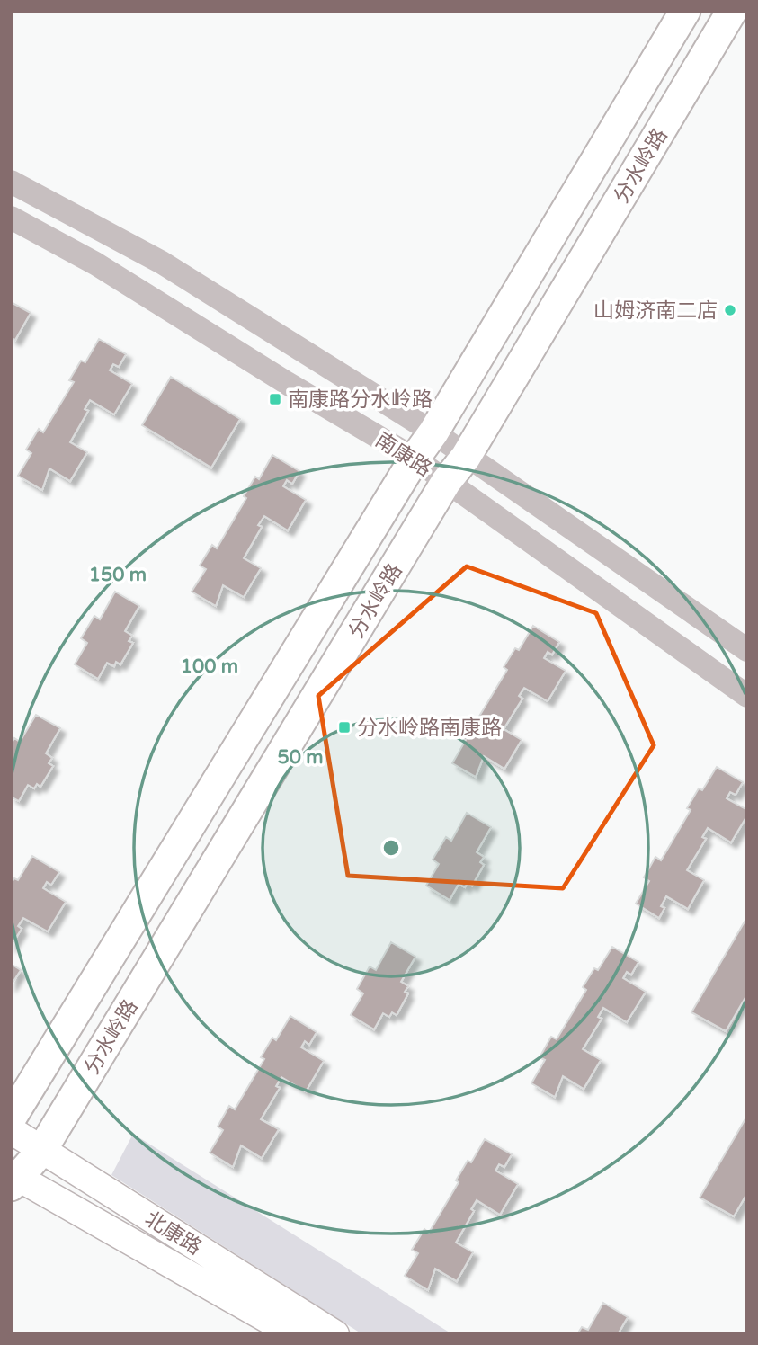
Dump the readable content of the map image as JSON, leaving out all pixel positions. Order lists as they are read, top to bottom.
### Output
{
  "streets": {
    "main road": ["分水岭路", "北康路"],
    "street": ["南康路"]
  },
  "crossings": [
    ["分水岭路", "南康路"],
    ["分水岭路", "北康路"]
  ],
  "places": {
    "other": ["山姆济南二店"],
    "transit": ["南康路分水岭路", "分水岭路南康路"]
  },
  "rings": ["150 m", "100 m", "50 m"]
}
